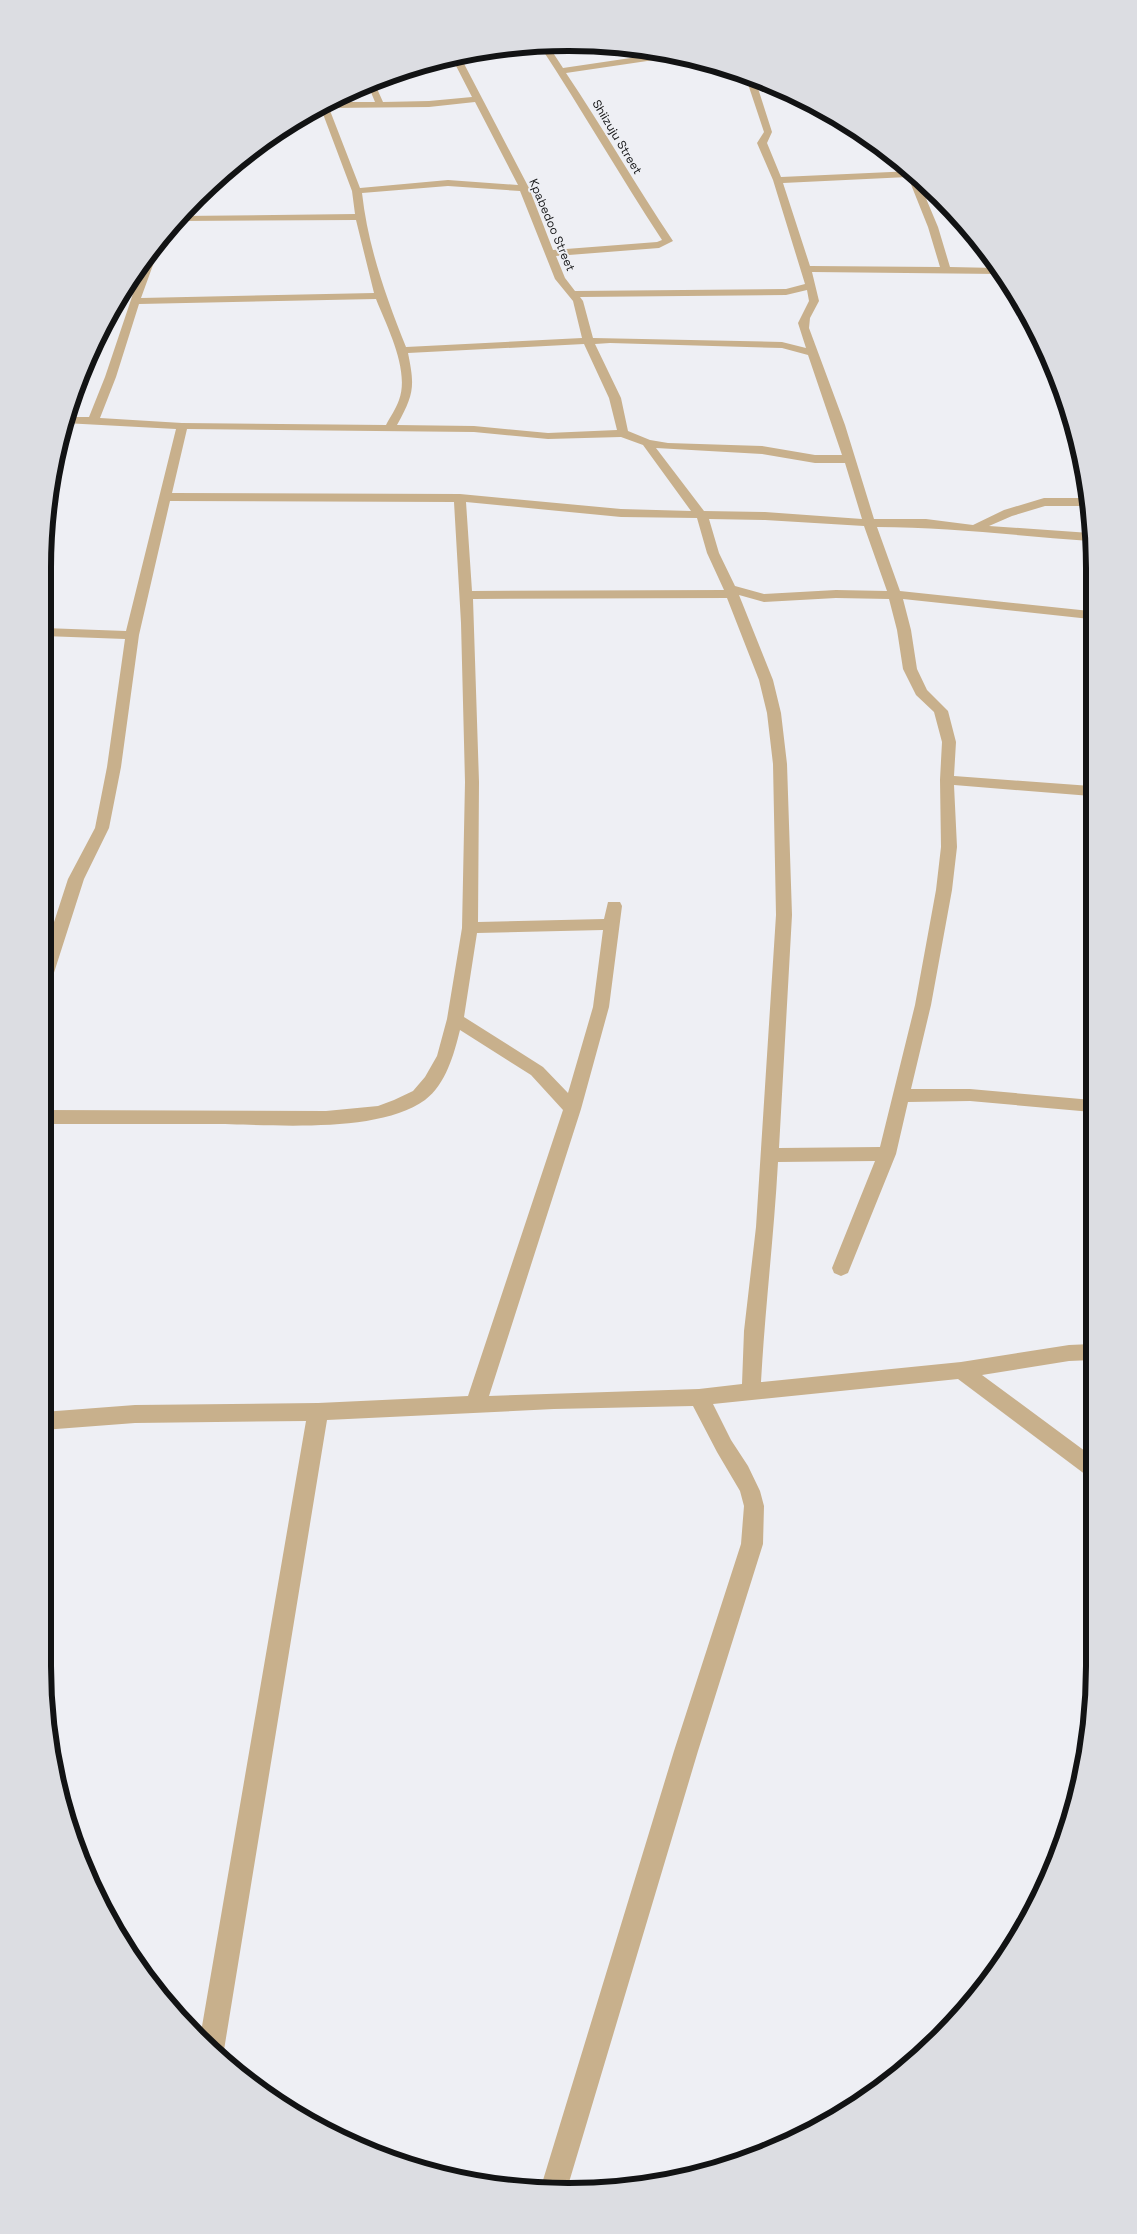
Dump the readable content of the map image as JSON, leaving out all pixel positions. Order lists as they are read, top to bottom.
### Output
{
  "streets": {
    "street": ["Shiizuju Street", "Kpabedoo Street"]
  },
  "crossings": [
    ["Shiizuju Street", "Kpabedoo Street"]
  ]
}
